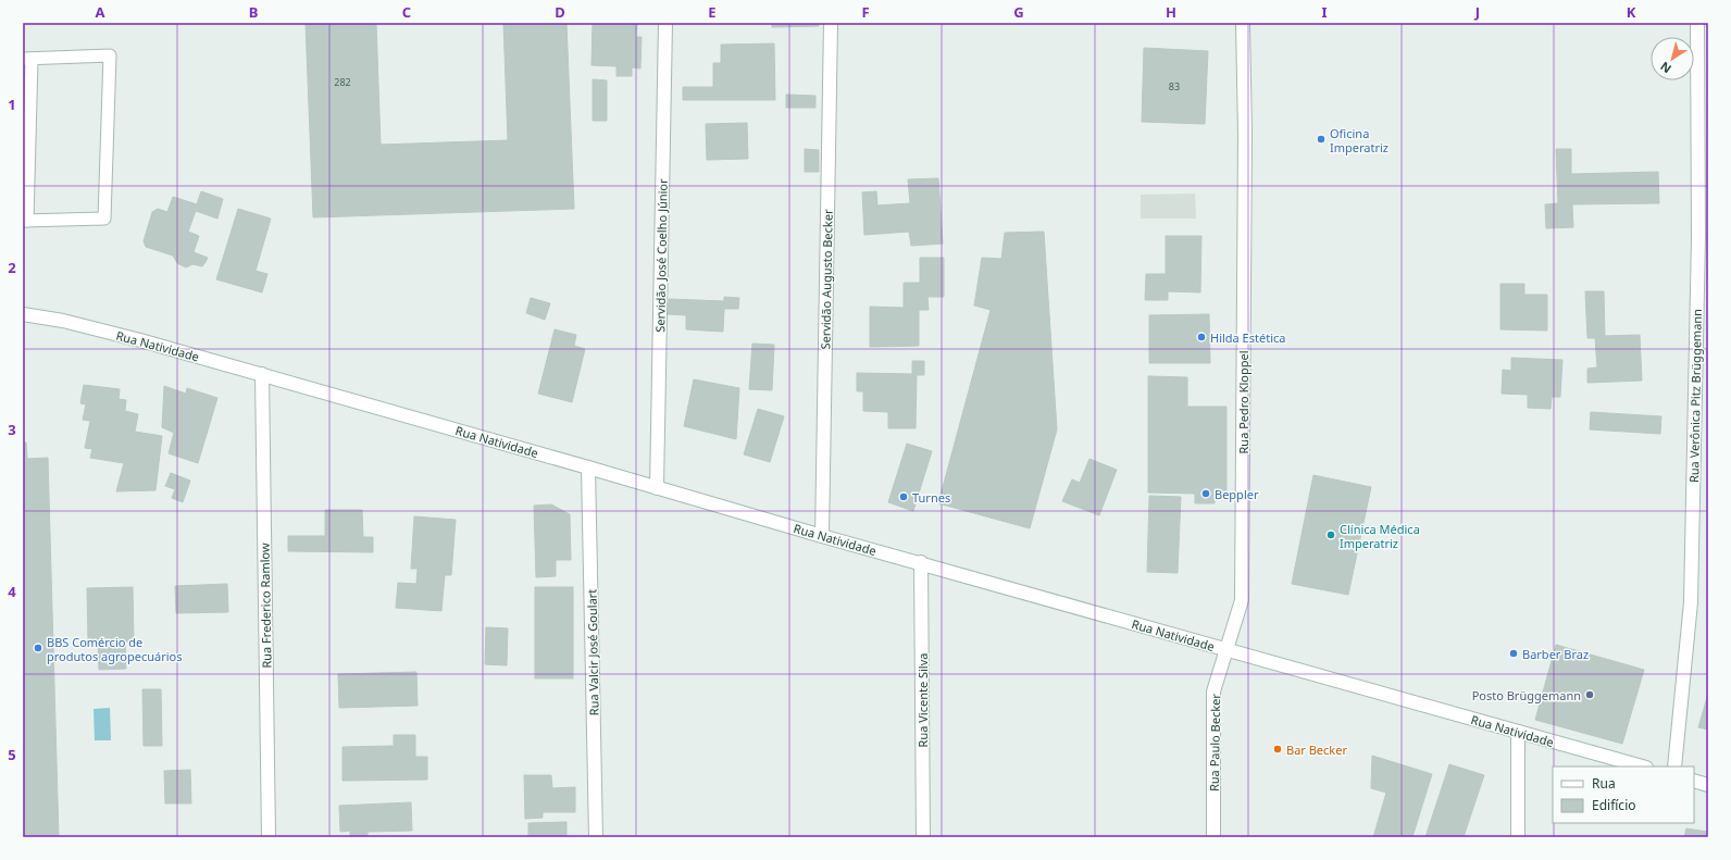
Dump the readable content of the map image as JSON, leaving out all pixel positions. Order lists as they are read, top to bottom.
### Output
{
  "streets": {
    "street": [
      "Servidão José Coelho Júnior",
      "Servidão Augusto Becker",
      "Rua Natividade",
      "Rua Verônica Pitz Brüggemann",
      "Rua Pedro Kloppel",
      "Rua Frederico Ramlow",
      "Rua Valcir José Goulart",
      "Rua Vicente Silva",
      "Rua Paulo Becker"
    ]
  },
  "crossings": [
    ["Servidão José Coelho Júnior", "Rua Natividade"],
    ["Servidão Augusto Becker", "Rua Natividade"],
    ["Rua Natividade", "Rua Pedro Kloppel"],
    ["Rua Natividade", "Rua Frederico Ramlow"],
    ["Rua Natividade", "Rua Valcir José Goulart"],
    ["Rua Natividade", "Rua Vicente Silva"],
    ["Rua Natividade", "Rua Paulo Becker"],
    ["Rua Pedro Kloppel", "Rua Paulo Becker"]
  ],
  "places": [
    "Oficina Imperatriz",
    "Hilda Estética",
    "Beppler",
    "Turnes",
    "Clínica Médica Imperatriz",
    "BBS Comércio de produtos agropecuários",
    "Barber Braz",
    "Posto Brüggemann",
    "Bar Becker"
  ],
  "house_numbers": ["282", "83"],
  "legend": ["Rua", "Edifício"],
  "north": "bottom left",
  "grid": {
    "columns": [
      "A",
      "B",
      "C",
      "D",
      "E",
      "F",
      "G",
      "H",
      "I",
      "J",
      "K"
    ],
    "rows": [
      "1",
      "2",
      "3",
      "4",
      "5"
    ]
  }
}
